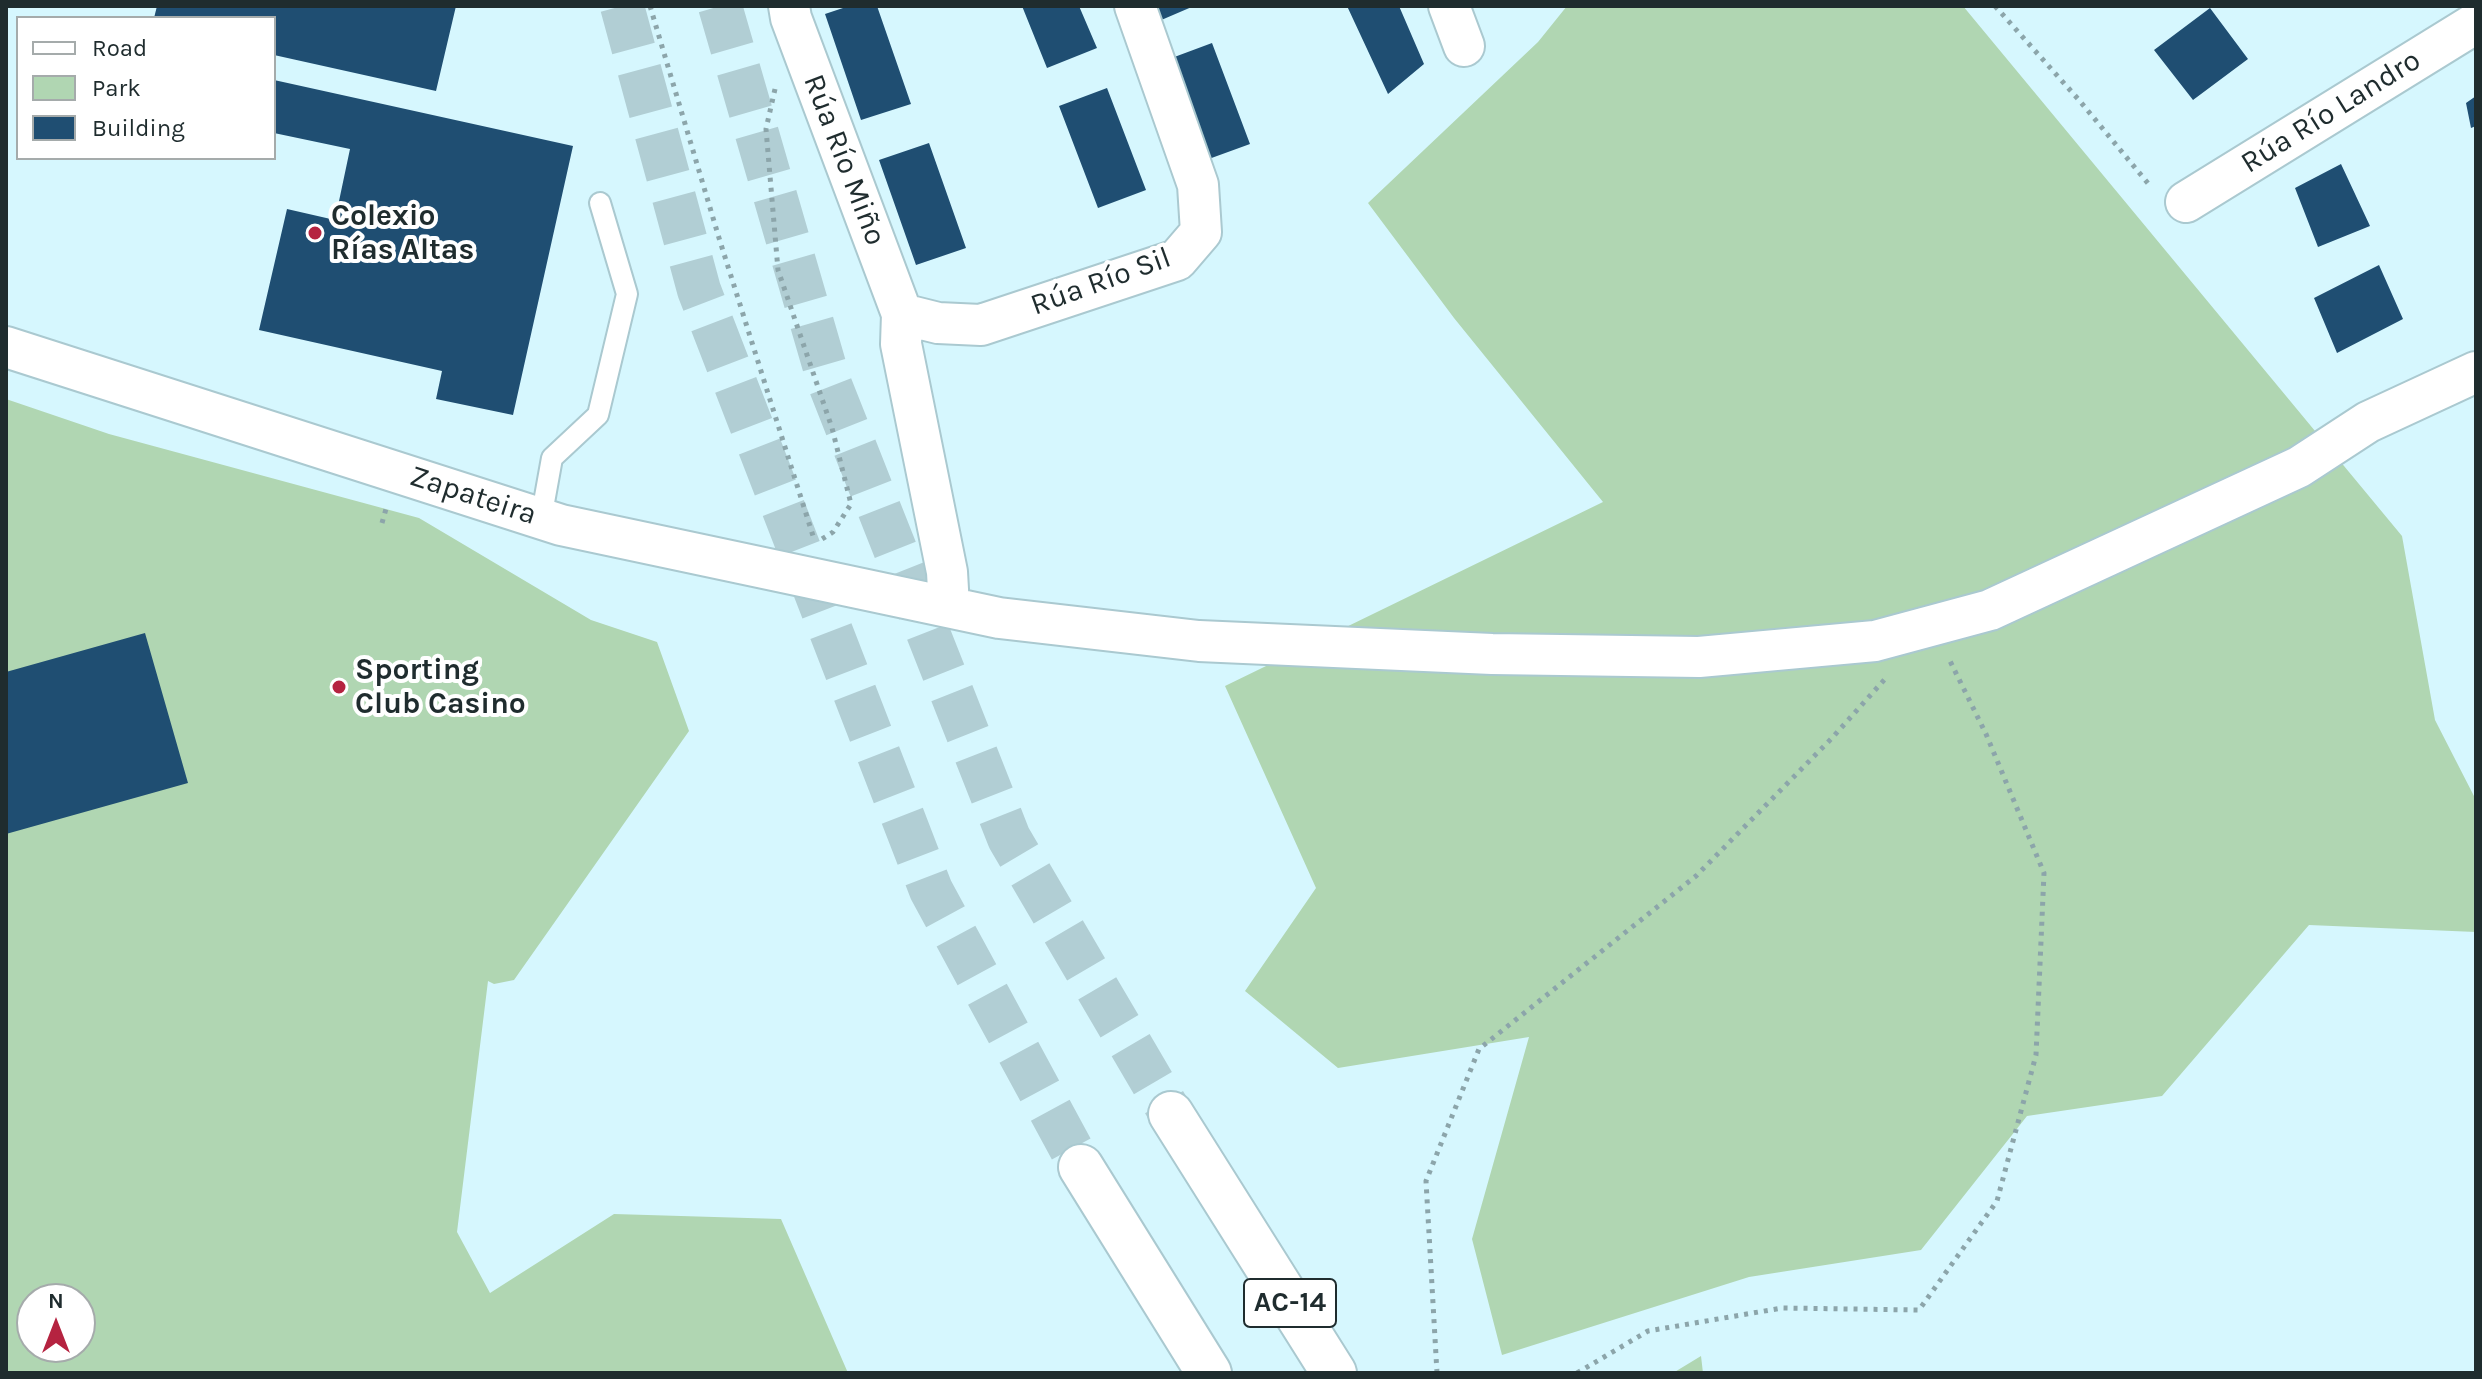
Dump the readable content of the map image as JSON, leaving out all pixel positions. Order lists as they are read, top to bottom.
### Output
{
  "streets": {
    "highway": ["AC-14"],
    "street": [
      "Rúa Río Landro",
      "Rúa Río Miño",
      "Rúa Río Sil",
      "Zapateira"
    ]
  },
  "crossings": [
    ["Rúa Río Miño", "Rúa Río Sil"],
    ["Rúa Río Miño", "Zapateira"]
  ],
  "places": ["Colexio Rías Altas", "Sporting Club Casino"],
  "legend": ["Road", "Park", "Building"],
  "north": "top"
}
